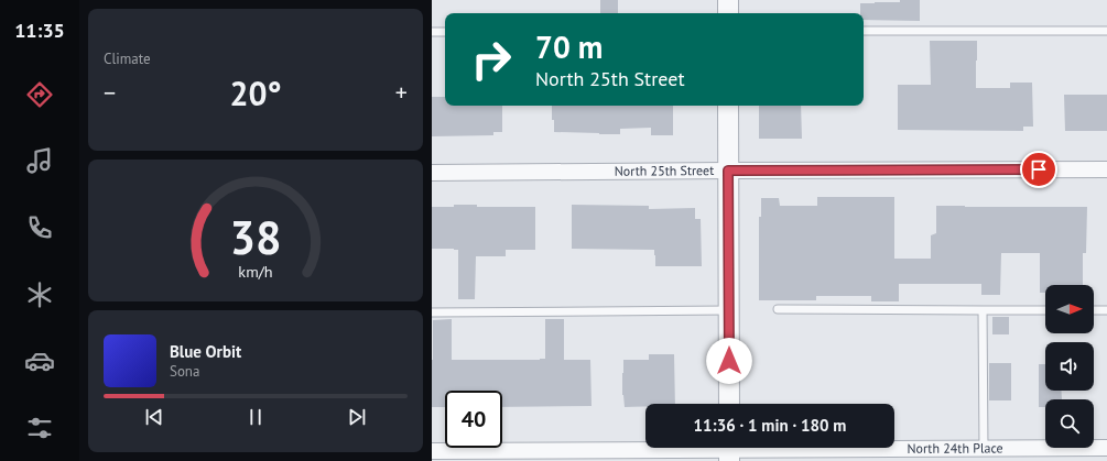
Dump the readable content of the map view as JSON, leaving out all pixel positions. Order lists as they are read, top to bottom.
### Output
{
  "streets": {
    "street": ["North 25th Street", "North 24th Place"]
  },
  "north": "right",
  "page": {
    "tabs": "11:35",
    "tile": "Climate",
    "turn": ["70 m", "North 25th Street"],
    "heat": ["−", "20°", "+"],
    "song": ["Blue Orbit", "Sona"],
    "limit": "40",
    "trip": "11:36 · 1 min · 180 m",
    "gauge": ["38", "km/h"]
  }
}
